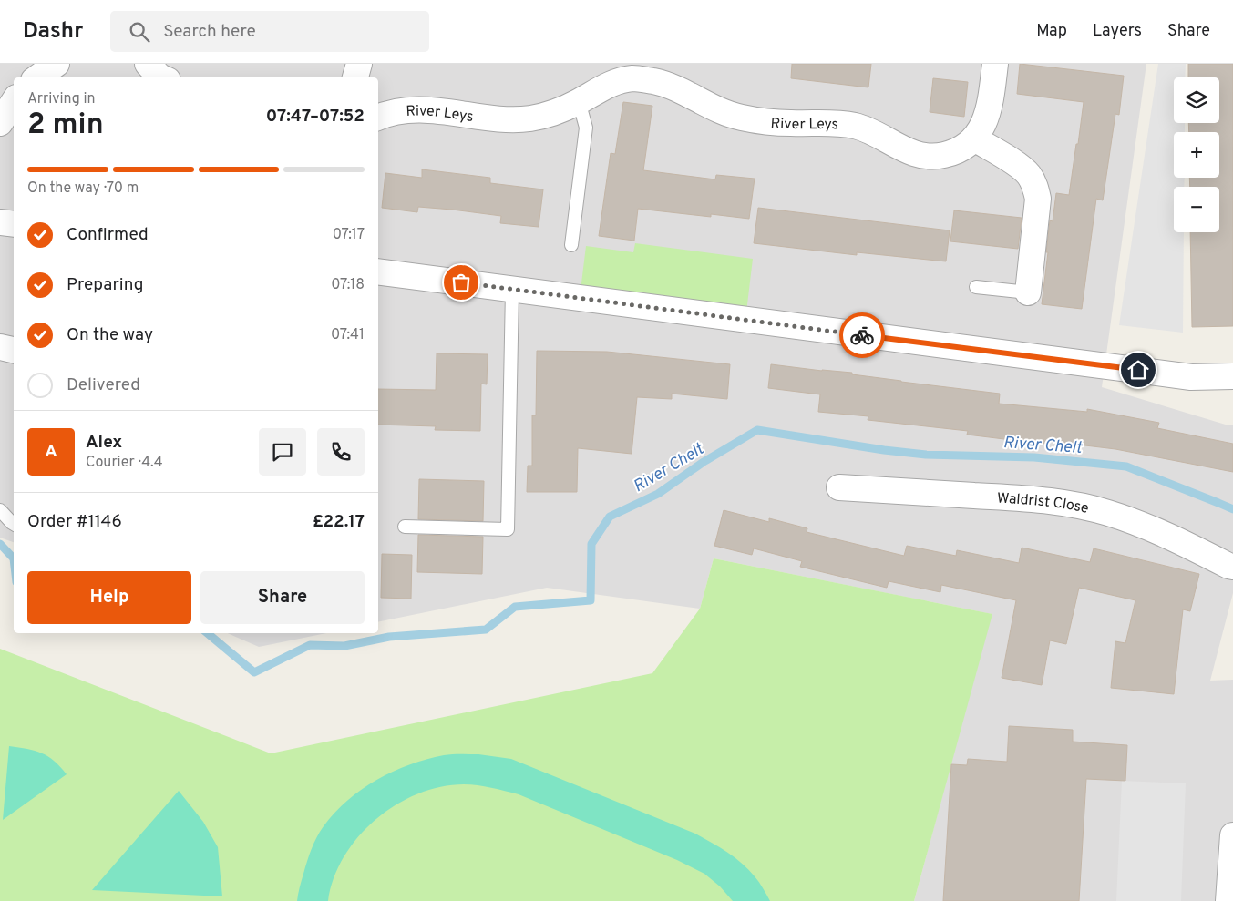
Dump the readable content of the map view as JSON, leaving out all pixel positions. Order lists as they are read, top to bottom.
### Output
{
  "streets": {
    "street": ["River Leys", "Waldrist Close"]
  },
  "water": ["River Chelt"],
  "page": {
    "header": "Dashr",
    "search": "Search here",
    "nav": ["Map", "Layers", "Share"],
    "map_buttons": ["+", "−"],
    "heading": ["2 min", "Arriving in", "07:47–07:52"],
    "panel": [
      "Alex",
      "Courier · 4.4",
      "Order #1146",
      "£22.17"
    ],
    "bar": "On the way · 70 m",
    "list": [
      ["Confirmed", "07:17"],
      ["Preparing", "07:18"],
      ["On the way", "07:41"],
      "Delivered"
    ],
    "round": "A",
    "buttons": ["Help", "Share"]
  }
}
